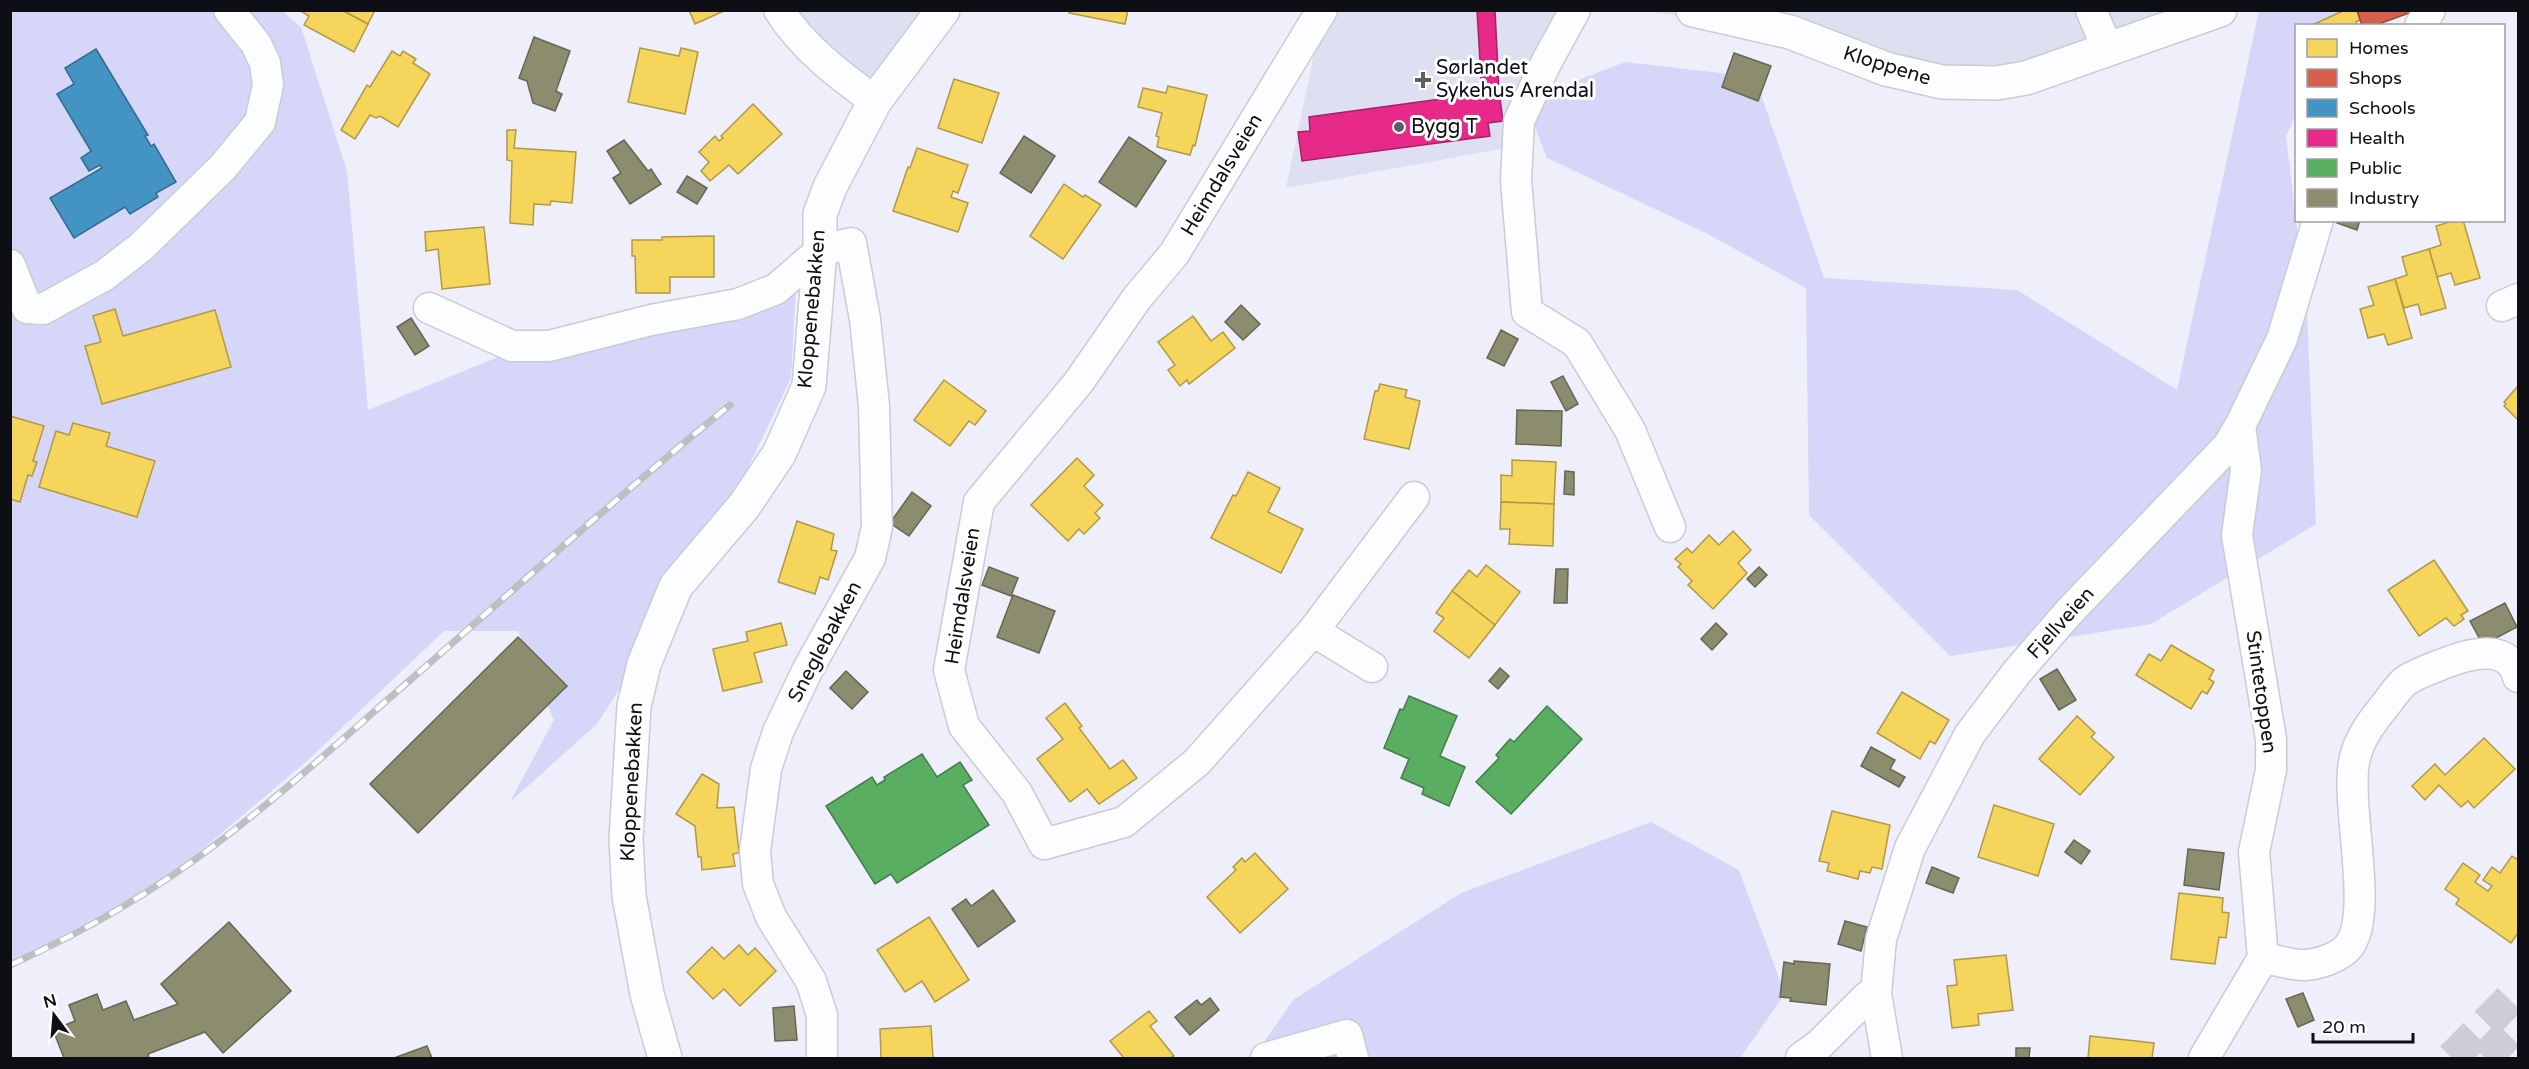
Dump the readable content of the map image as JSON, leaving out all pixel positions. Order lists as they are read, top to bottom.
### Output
{
  "streets": {
    "main road": ["Kloppene", "Kloppenebakken"],
    "street": [
      "Heimdalsveien",
      "Fjellveien",
      "Sneglebakken",
      "Stintetoppen"
    ]
  },
  "crossings": [
    ["Kloppenebakken", "Sneglebakken"],
    ["Fjellveien", "Stintetoppen"]
  ],
  "places": {
    "health": ["Sørlandet Sykehus Arendal"],
    "other": ["Bygg T"]
  },
  "legend": [
    "Homes",
    "Shops",
    "Schools",
    "Health",
    "Public",
    "Industry"
  ],
  "scale_bar": "20 m",
  "north": "top"
}
